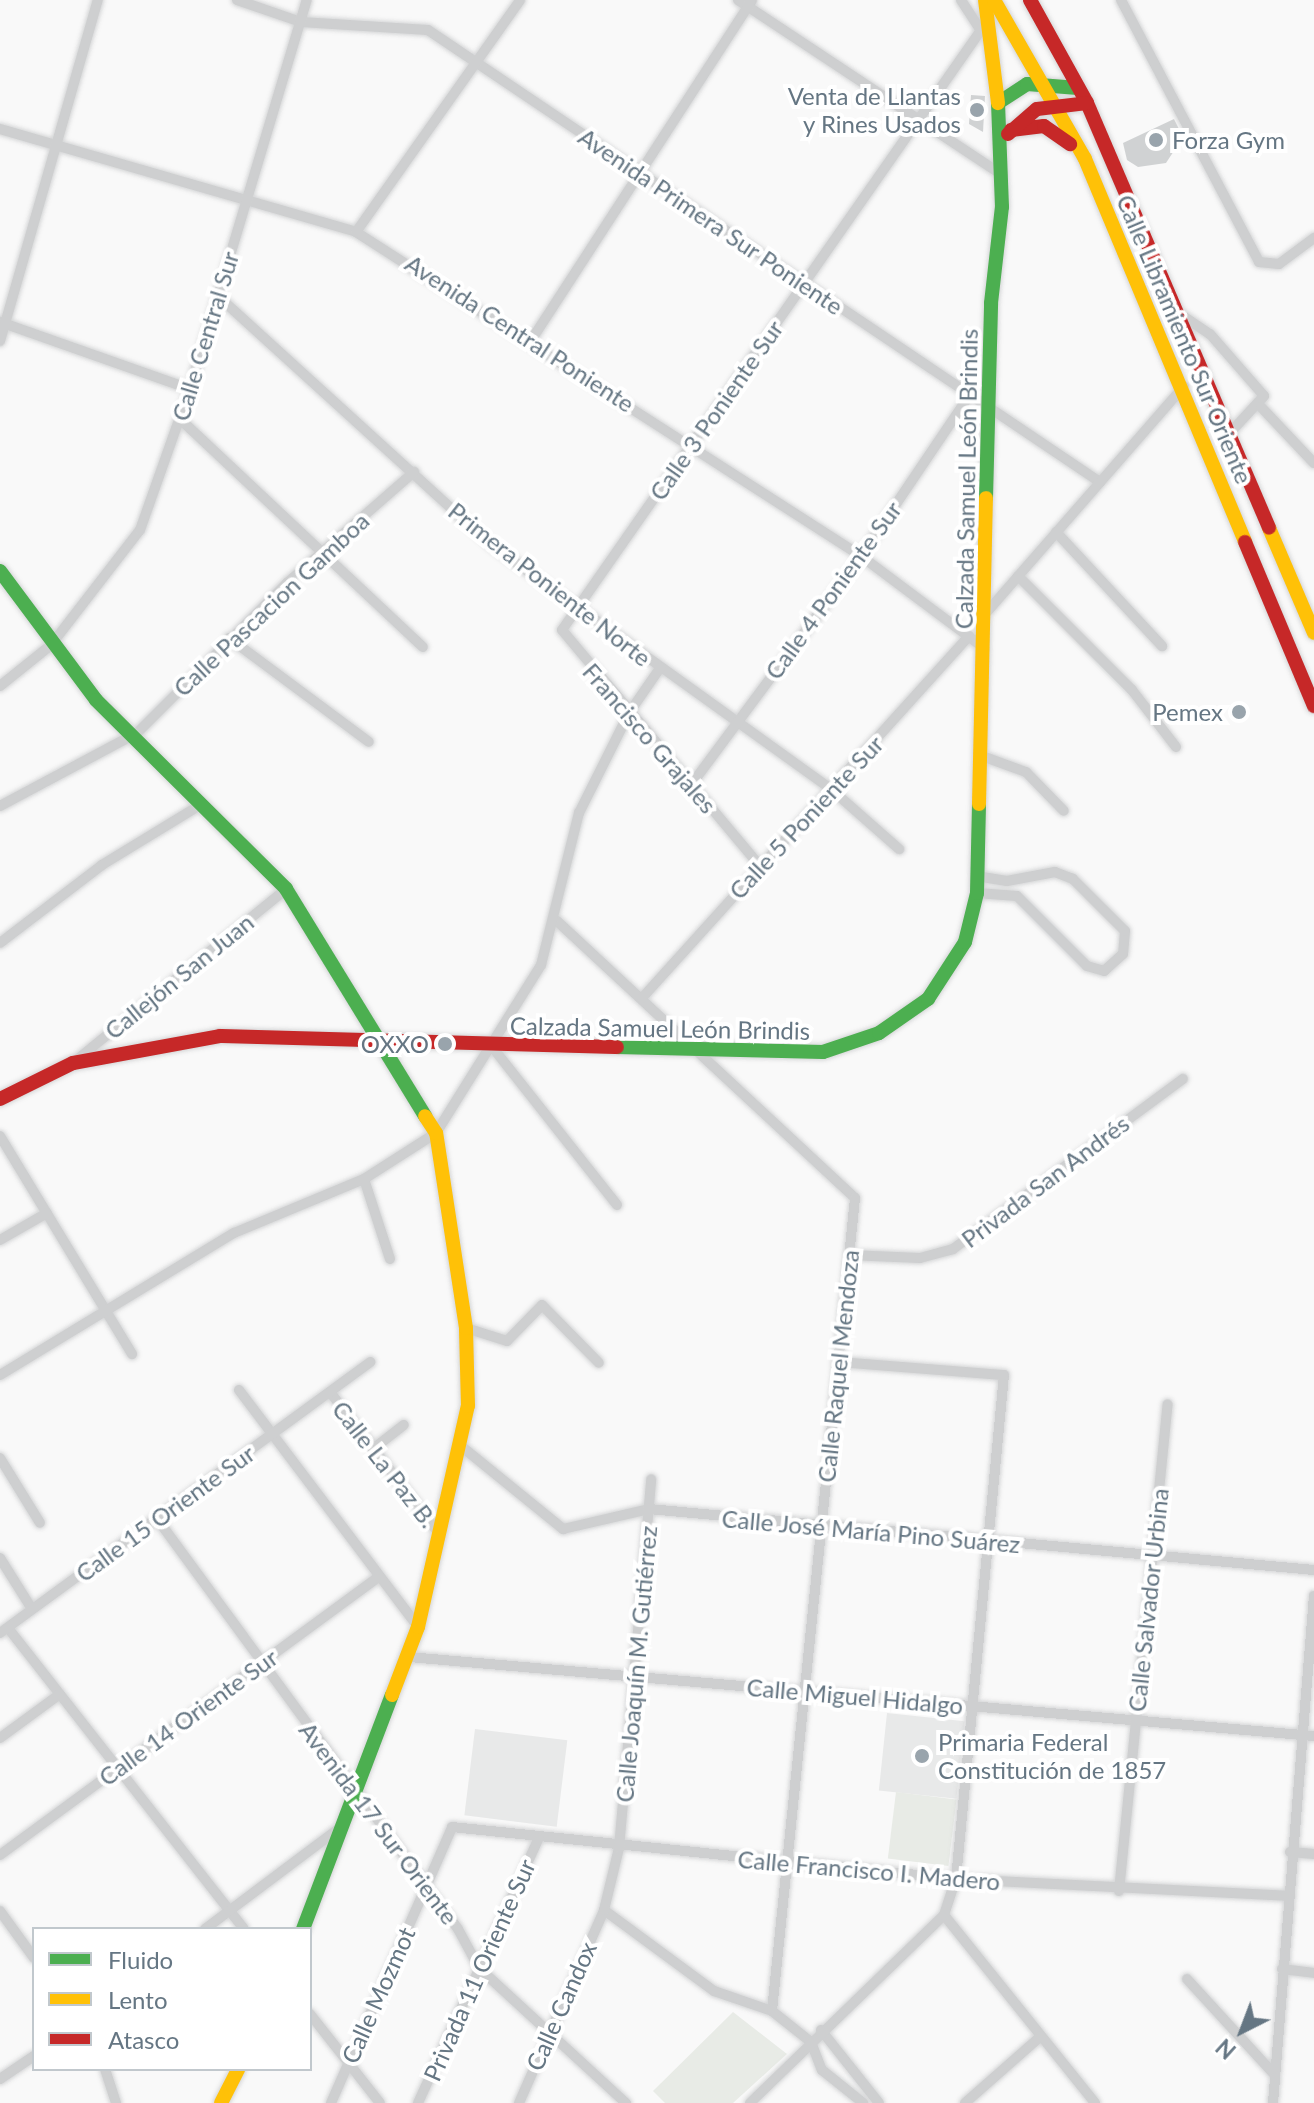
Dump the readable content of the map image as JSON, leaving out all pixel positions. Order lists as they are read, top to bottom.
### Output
{
  "streets": {
    "street": [
      "Avenida Primera Sur Poniente",
      "Avenida Central Poniente",
      "Calle Central Sur",
      "Calle Libramiento Sur Oriente",
      "Calle 3 Poniente Sur",
      "Calzada Samuel León Brindis",
      "Primera Poniente Norte",
      "Calle 4 Poniente Sur",
      "Calle Pascacion Gamboa",
      "Francisco Grajales",
      "Calle 5 Poniente Sur",
      "Callejón San Juan",
      "Privada San Andrés",
      "Calle Raquel Mendoza",
      "Calle La Paz B.",
      "Calle 15 Oriente Sur",
      "Calle José María Pino Suárez",
      "Calle Salvador Urbina",
      "Calle Joaquín M. Gutiérrez",
      "Calle Miguel Hidalgo",
      "Calle 14 Oriente Sur",
      "Avenida 17 Sur Oriente",
      "Calle Francisco I. Madero",
      "Privada 11 Oriente Sur",
      "Calle Mozmot",
      "Calle Candox"
    ]
  },
  "crossings": [
    ["Avenida Primera Sur Poniente", "Calle Central Sur"],
    ["Avenida Primera Sur Poniente", "Calle 3 Poniente Sur"],
    ["Avenida Primera Sur Poniente", "Calzada Samuel León Brindis"],
    ["Avenida Primera Sur Poniente", "Calle 4 Poniente Sur"],
    ["Avenida Central Poniente", "Calle Central Sur"],
    ["Avenida Central Poniente", "Calle 3 Poniente Sur"],
    ["Avenida Central Poniente", "Calzada Samuel León Brindis"],
    ["Avenida Central Poniente", "Calle 4 Poniente Sur"],
    ["Avenida Central Poniente", "Calle 5 Poniente Sur"],
    ["Calle Central Sur", "Primera Poniente Norte"],
    ["Calle 3 Poniente Sur", "Calzada Samuel León Brindis"],
    ["Calle 3 Poniente Sur", "Primera Poniente Norte"],
    ["Calle 3 Poniente Sur", "Francisco Grajales"],
    ["Calzada Samuel León Brindis", "Callejón San Juan"],
    ["Calzada Samuel León Brindis", "Calle Raquel Mendoza"],
    ["Primera Poniente Norte", "Calle 4 Poniente Sur"],
    ["Primera Poniente Norte", "Calle Pascacion Gamboa"],
    ["Primera Poniente Norte", "Francisco Grajales"],
    ["Primera Poniente Norte", "Calle 5 Poniente Sur"],
    ["Calle 4 Poniente Sur", "Francisco Grajales"],
    ["Francisco Grajales", "Calle 5 Poniente Sur"],
    ["Privada San Andrés", "Calle Raquel Mendoza"],
    ["Calle Raquel Mendoza", "Calle José María Pino Suárez"],
    ["Calle Raquel Mendoza", "Calle Miguel Hidalgo"],
    ["Calle Raquel Mendoza", "Calle Francisco I. Madero"],
    ["Calle La Paz B.", "Calle 15 Oriente Sur"],
    ["Calle 15 Oriente Sur", "Avenida 17 Sur Oriente"],
    ["Calle José María Pino Suárez", "Calle Salvador Urbina"],
    ["Calle José María Pino Suárez", "Calle Joaquín M. Gutiérrez"],
    ["Calle Salvador Urbina", "Calle Miguel Hidalgo"],
    ["Calle Salvador Urbina", "Calle Francisco I. Madero"],
    ["Calle Joaquín M. Gutiérrez", "Calle Miguel Hidalgo"],
    ["Calle Joaquín M. Gutiérrez", "Calle Francisco I. Madero"],
    ["Calle Joaquín M. Gutiérrez", "Calle Candox"],
    ["Calle 14 Oriente Sur", "Avenida 17 Sur Oriente"],
    ["Avenida 17 Sur Oriente", "Privada 11 Oriente Sur"],
    ["Avenida 17 Sur Oriente", "Calle Mozmot"],
    ["Avenida 17 Sur Oriente", "Calle Candox"],
    ["Calle Francisco I. Madero", "Privada 11 Oriente Sur"],
    ["Calle Francisco I. Madero", "Calle Mozmot"]
  ],
  "places": [
    "Venta de Llantas y Rines Usados",
    "Forza Gym",
    "Pemex",
    "OXXO",
    "Primaria Federal Constitución de 1857"
  ],
  "legend": ["Fluido", "Lento", "Atasco"],
  "north": "bottom left"
}
